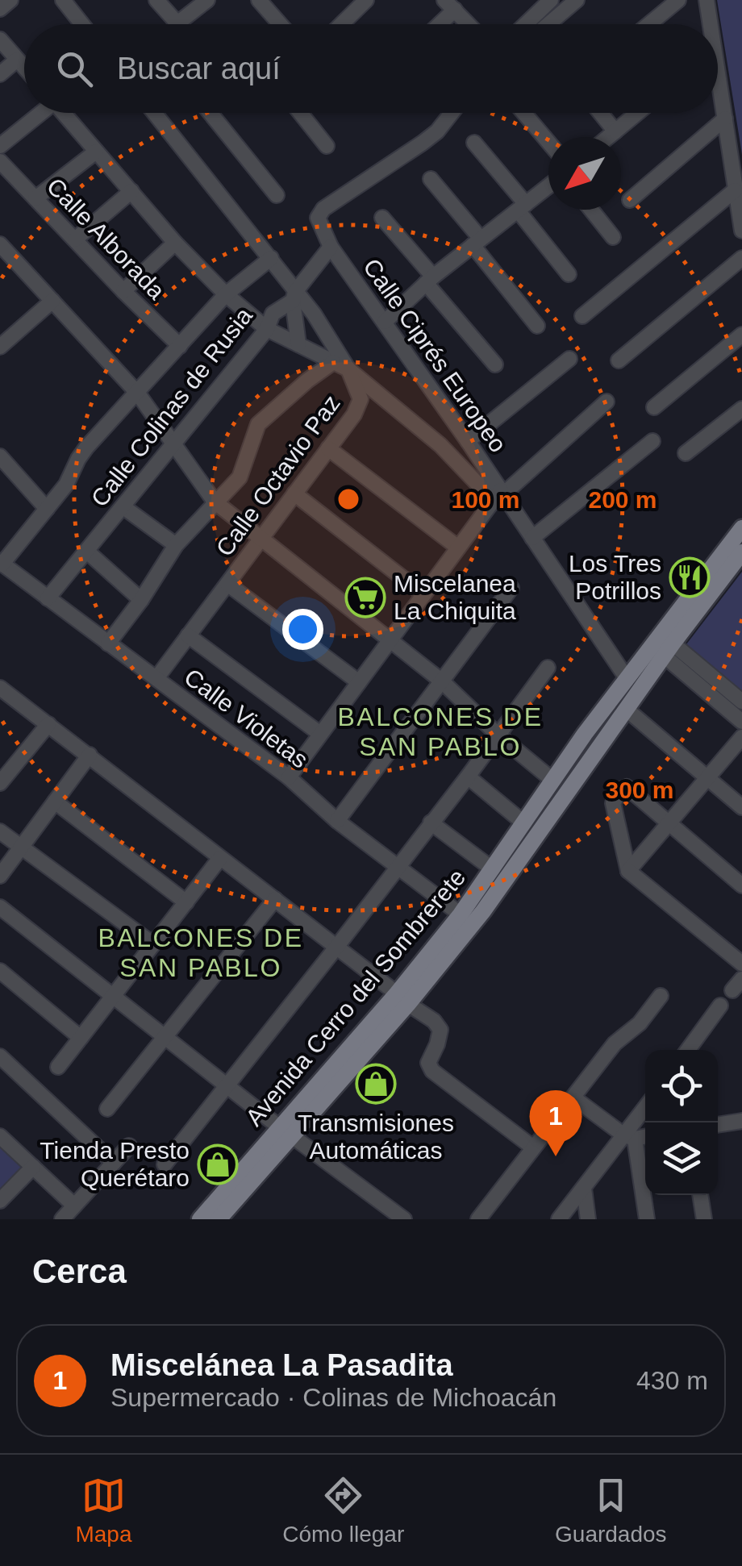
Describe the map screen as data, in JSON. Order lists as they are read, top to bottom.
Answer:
{
  "streets": {
    "main road": ["Avenida Cerro del Sombrerete"],
    "street": [
      "Calle Alborada",
      "Calle Ciprés Europeo",
      "Calle Colinas de Rusia",
      "Calle Octavio Paz",
      "Calle Violetas"
    ]
  },
  "crossings": [
    ["Calle Ciprés Europeo", "Calle Colinas de Rusia"],
    ["Calle Ciprés Europeo", "Avenida Cerro del Sombrerete"],
    ["Calle Colinas de Rusia", "Calle Octavio Paz"],
    ["Calle Colinas de Rusia", "Calle Violetas"],
    ["Calle Octavio Paz", "Calle Violetas"],
    ["Calle Violetas", "Avenida Cerro del Sombrerete"]
  ],
  "districts": ["BALCONES DE SAN PABLO", "BALCONES DE SAN PABLO"],
  "places": {
    "restaurant": ["Los Tres Potrillos"],
    "supermarket": ["Miscelanea La Chiquita"],
    "shop": ["Transmisiones Automáticas", "Tienda Presto Querétaro"]
  },
  "north": "bottom left",
  "page": {
    "search": "Buscar aquí",
    "pins": "1",
    "heading": "Cerca",
    "list": [
      {
        "mark": "1",
        "name": "Miscelánea La Pasadita",
        "note": "Supermercado · Colinas de Michoacán",
        "value": "430 m"
      }
    ],
    "nav": ["Mapa", "Cómo llegar", "Guardados"]
  },
  "rings": ["100 m", "200 m", "300 m"]
}
